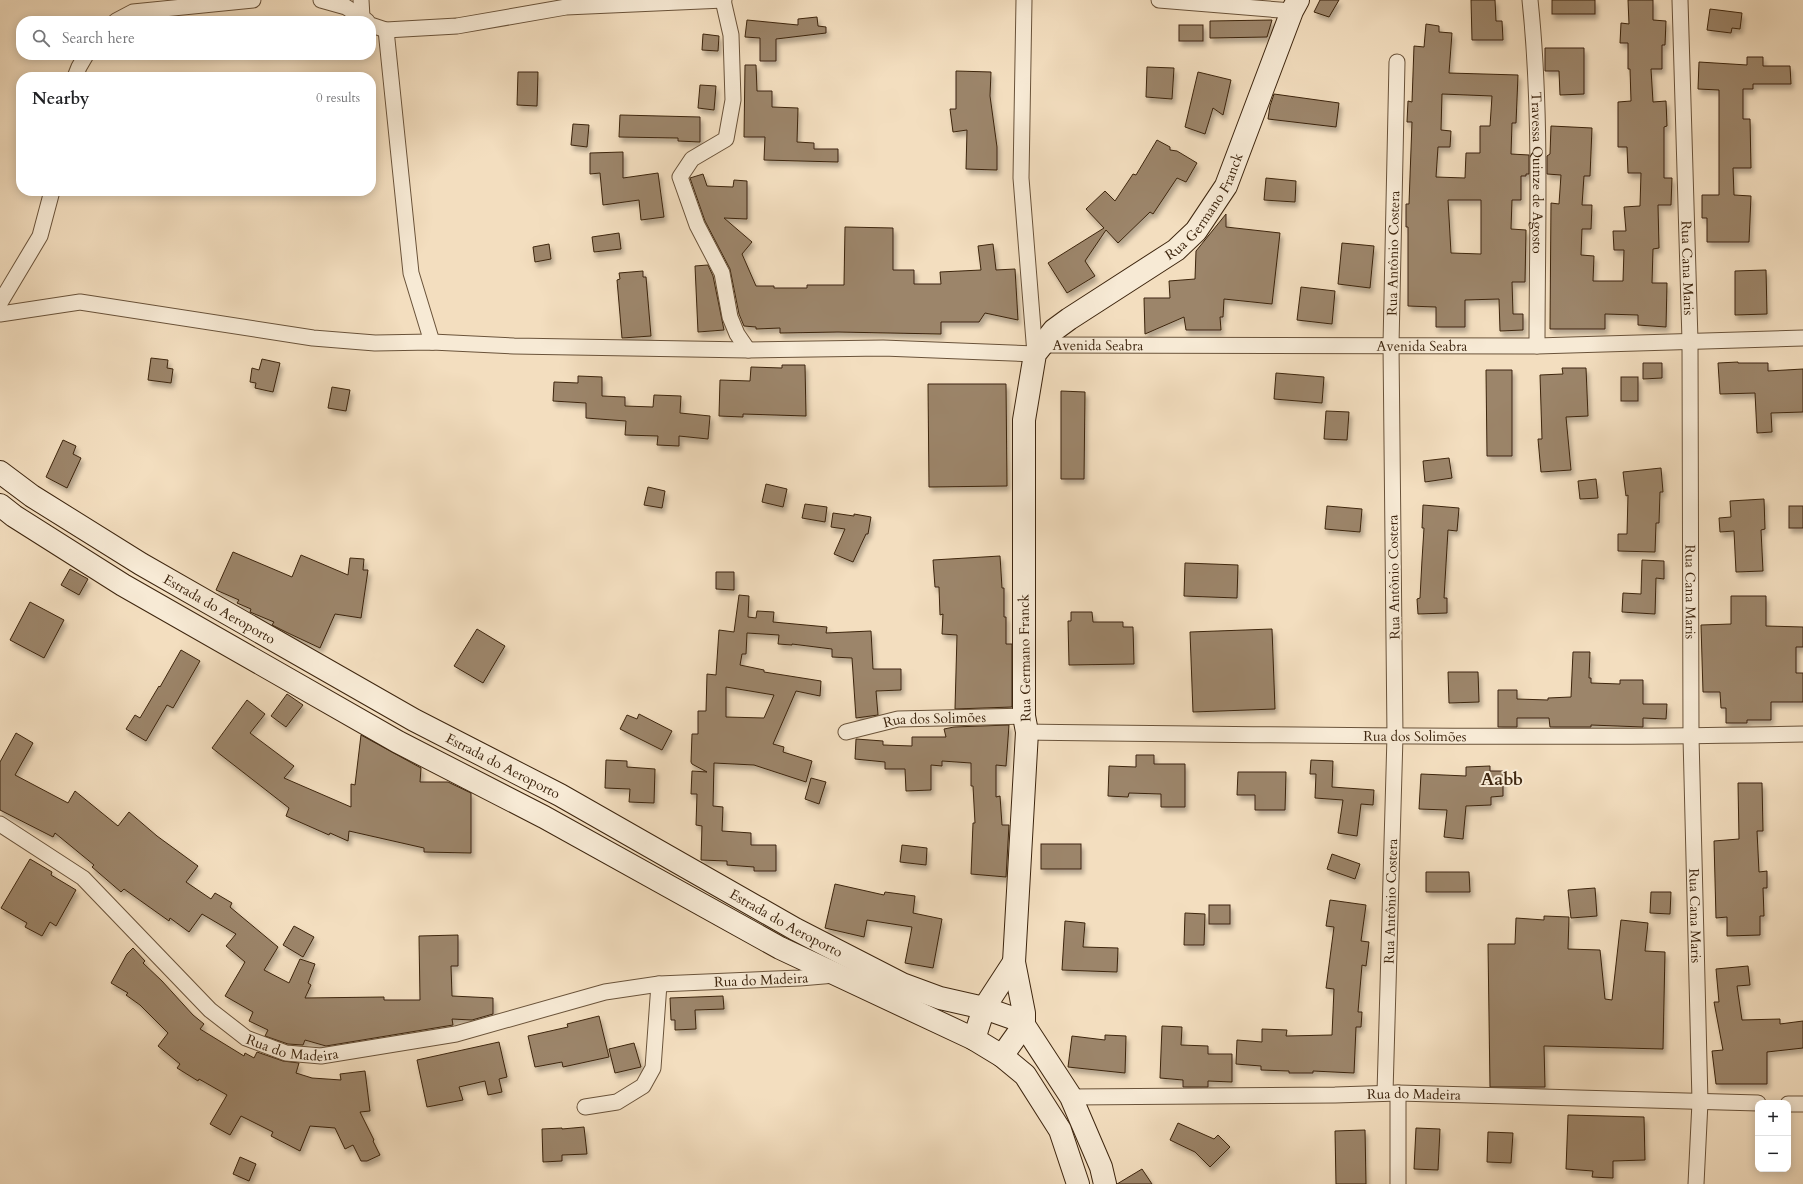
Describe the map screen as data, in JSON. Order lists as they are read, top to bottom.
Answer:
{
  "streets": {
    "main road": ["Rua Germano Franck", "Estrada do Aeroporto"],
    "street": [
      "Travessa Quinze de Agosto",
      "Rua Antônio Costera",
      "Rua Cana Maris",
      "Avenida Seabra",
      "Rua dos Solimões",
      "Rua do Madeira"
    ]
  },
  "crossings": [
    ["Travessa Quinze de Agosto", "Avenida Seabra"],
    ["Rua Germano Franck", "Avenida Seabra"],
    ["Rua Germano Franck", "Estrada do Aeroporto"],
    ["Rua Germano Franck", "Rua dos Solimões"],
    ["Rua Germano Franck", "Rua do Madeira"],
    ["Rua Antônio Costera", "Avenida Seabra"],
    ["Rua Antônio Costera", "Rua dos Solimões"],
    ["Rua Antônio Costera", "Rua do Madeira"],
    ["Rua Cana Maris", "Avenida Seabra"],
    ["Rua Cana Maris", "Rua dos Solimões"],
    ["Rua Cana Maris", "Rua do Madeira"],
    ["Estrada do Aeroporto", "Rua do Madeira"]
  ],
  "districts": ["Aabb"],
  "page": {
    "search": "Search here",
    "heading": ["Nearby", "0 results"],
    "map_buttons": ["+", "−"]
  }
}
